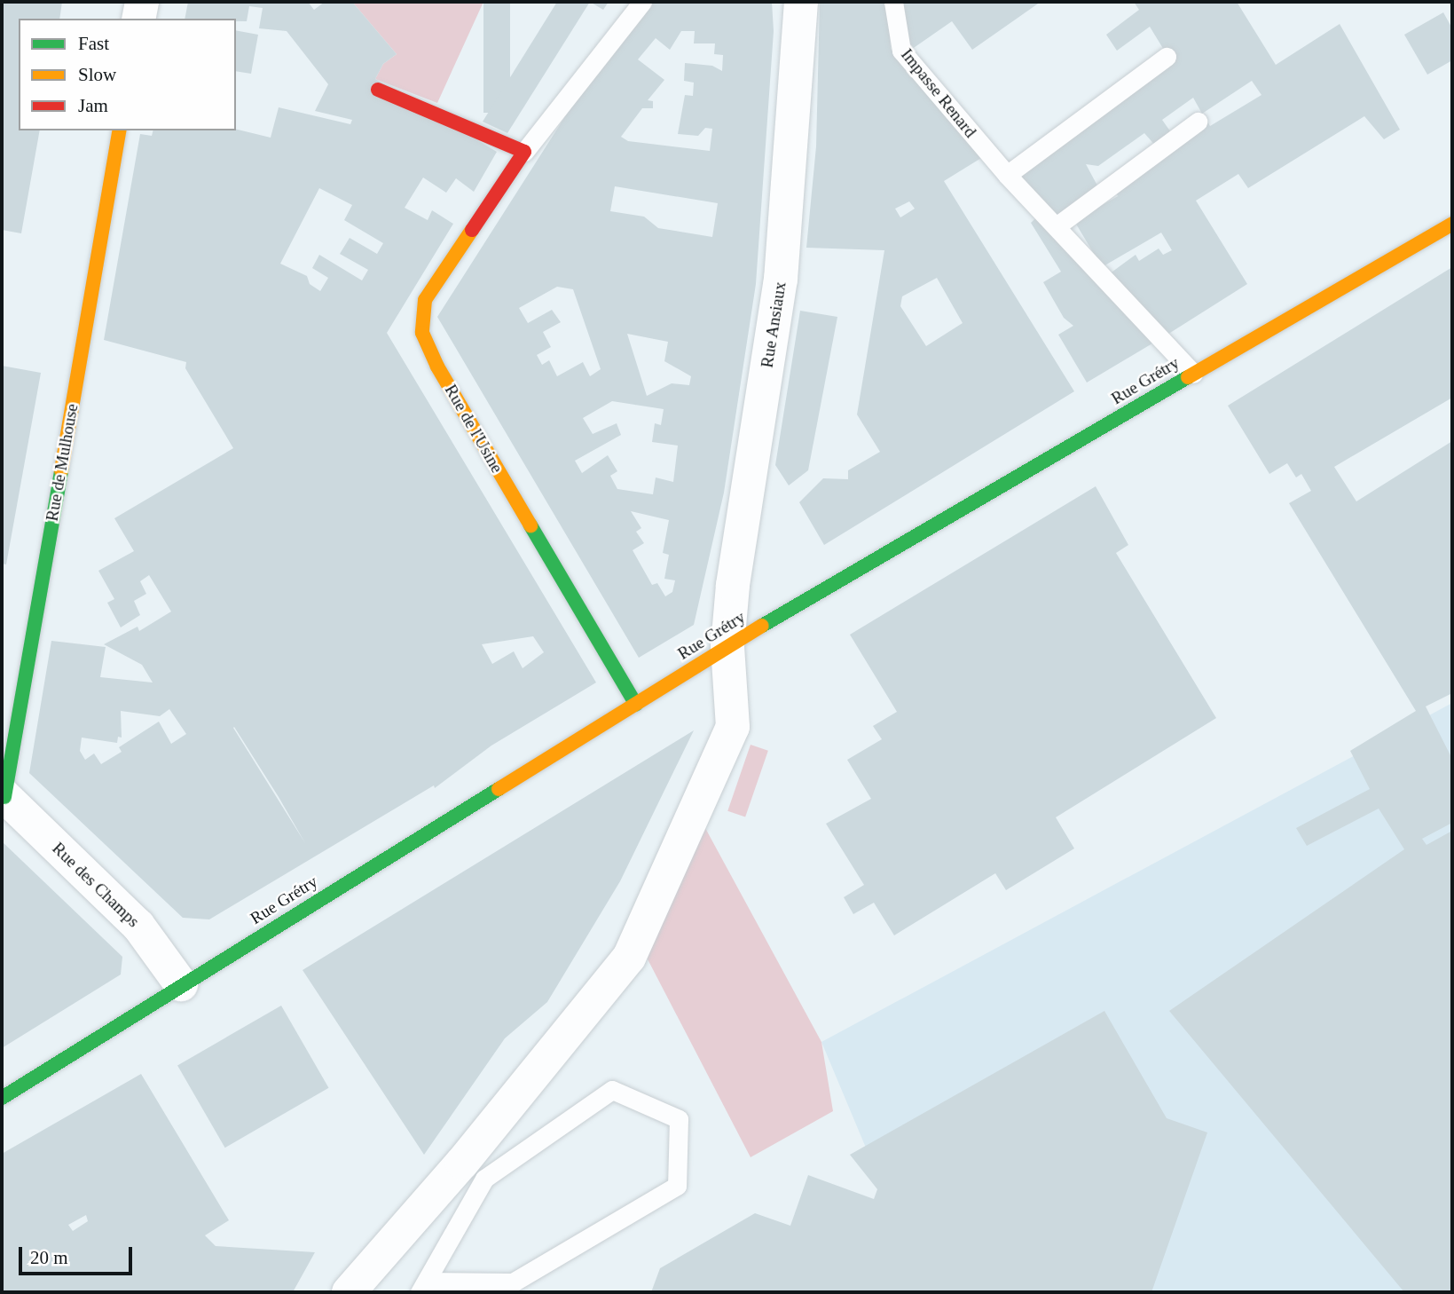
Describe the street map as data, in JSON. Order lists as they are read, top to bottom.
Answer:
{
  "streets": {
    "street": [
      "Rue Ansiaux",
      "Rue Grétry",
      "Rue de l'Usine",
      "Rue de Mulhouse",
      "Rue des Champs"
    ],
    "lane": ["Impasse Renard"]
  },
  "crossings": [
    ["Impasse Renard", "Rue Grétry"],
    ["Rue Ansiaux", "Rue Grétry"],
    ["Rue Grétry", "Rue de l'Usine"],
    ["Rue Grétry", "Rue des Champs"],
    ["Rue de Mulhouse", "Rue des Champs"]
  ],
  "legend": ["Fast", "Slow", "Jam"],
  "scale_bar": "20 m"
}
